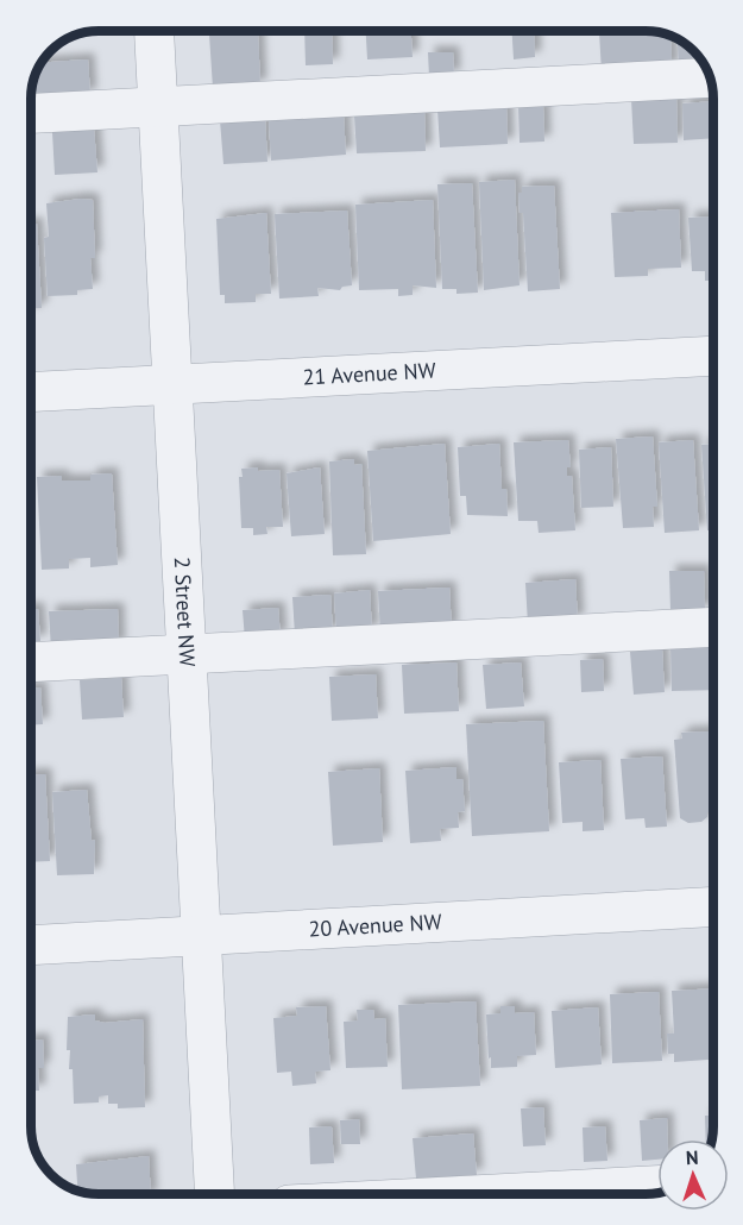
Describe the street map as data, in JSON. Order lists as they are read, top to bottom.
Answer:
{
  "streets": {
    "street": ["21 Avenue NW", "2 Street NW", "20 Avenue NW"]
  },
  "crossings": [
    ["21 Avenue NW", "2 Street NW"],
    ["2 Street NW", "20 Avenue NW"]
  ],
  "north": "top"
}
